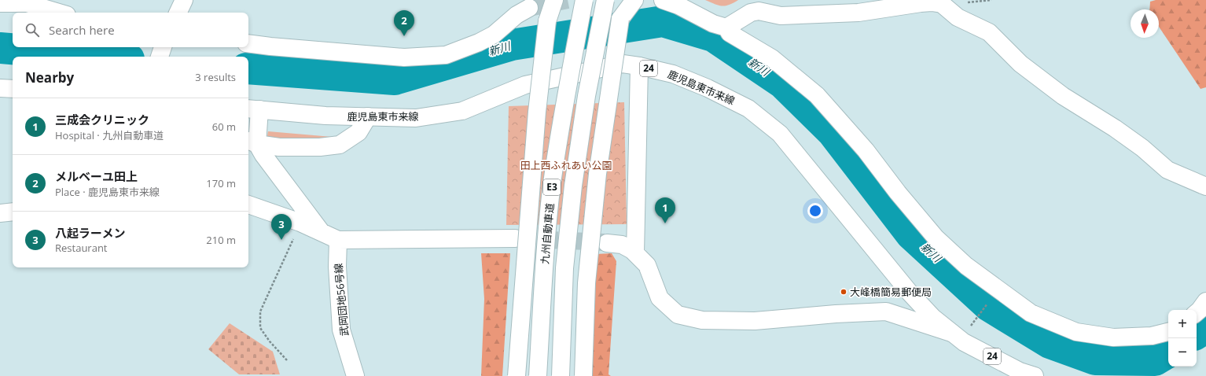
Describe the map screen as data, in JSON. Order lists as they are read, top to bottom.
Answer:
{
  "streets": {
    "main road": [
      "24",
      "鹿児島東市来線",
      "E3",
      "九州自動車道",
      "武岡団地56号線"
    ]
  },
  "water": ["新川"],
  "parks": ["田上西ふれあい公園"],
  "places": ["大峰橋簡易郵便局"],
  "north": "bottom",
  "page": {
    "pins": ["2", "1", "3"],
    "search": "Search here",
    "heading": ["Nearby", "3 results"],
    "list": [
      {
        "mark": "1",
        "name": "三成会クリニック",
        "note": "Hospital · 九州自動車道",
        "value": "60 m"
      },
      {
        "mark": "2",
        "name": "メルベーユ田上",
        "note": "Place · 鹿児島東市来線",
        "value": "170 m"
      },
      {
        "mark": "3",
        "name": "八起ラーメン",
        "note": "Restaurant",
        "value": "210 m"
      }
    ],
    "map_buttons": ["+", "−"]
  }
}
